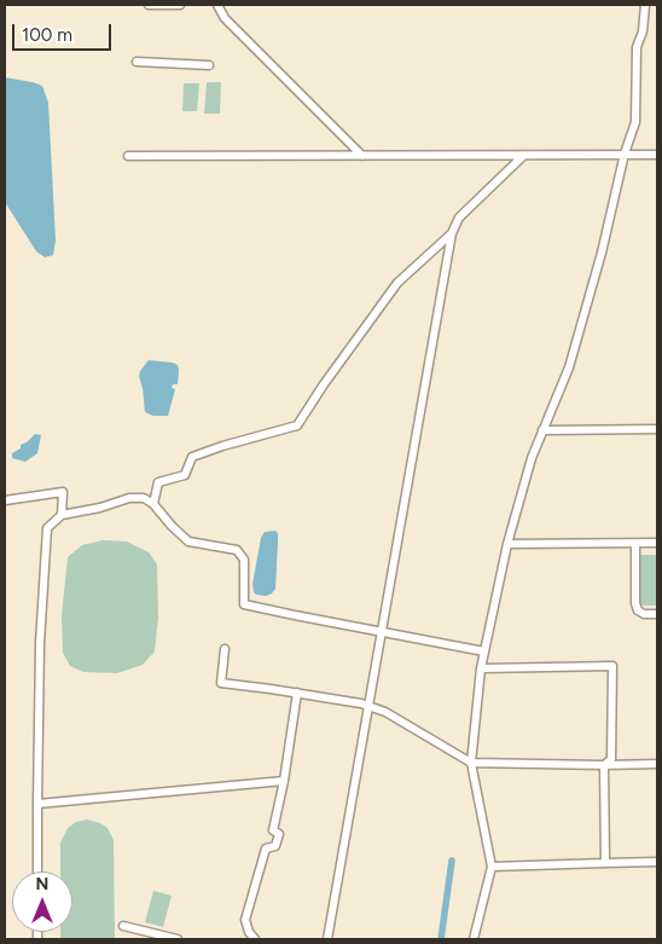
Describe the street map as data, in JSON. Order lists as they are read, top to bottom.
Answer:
{
  "scale_bar": "100 m",
  "north": "top"
}
